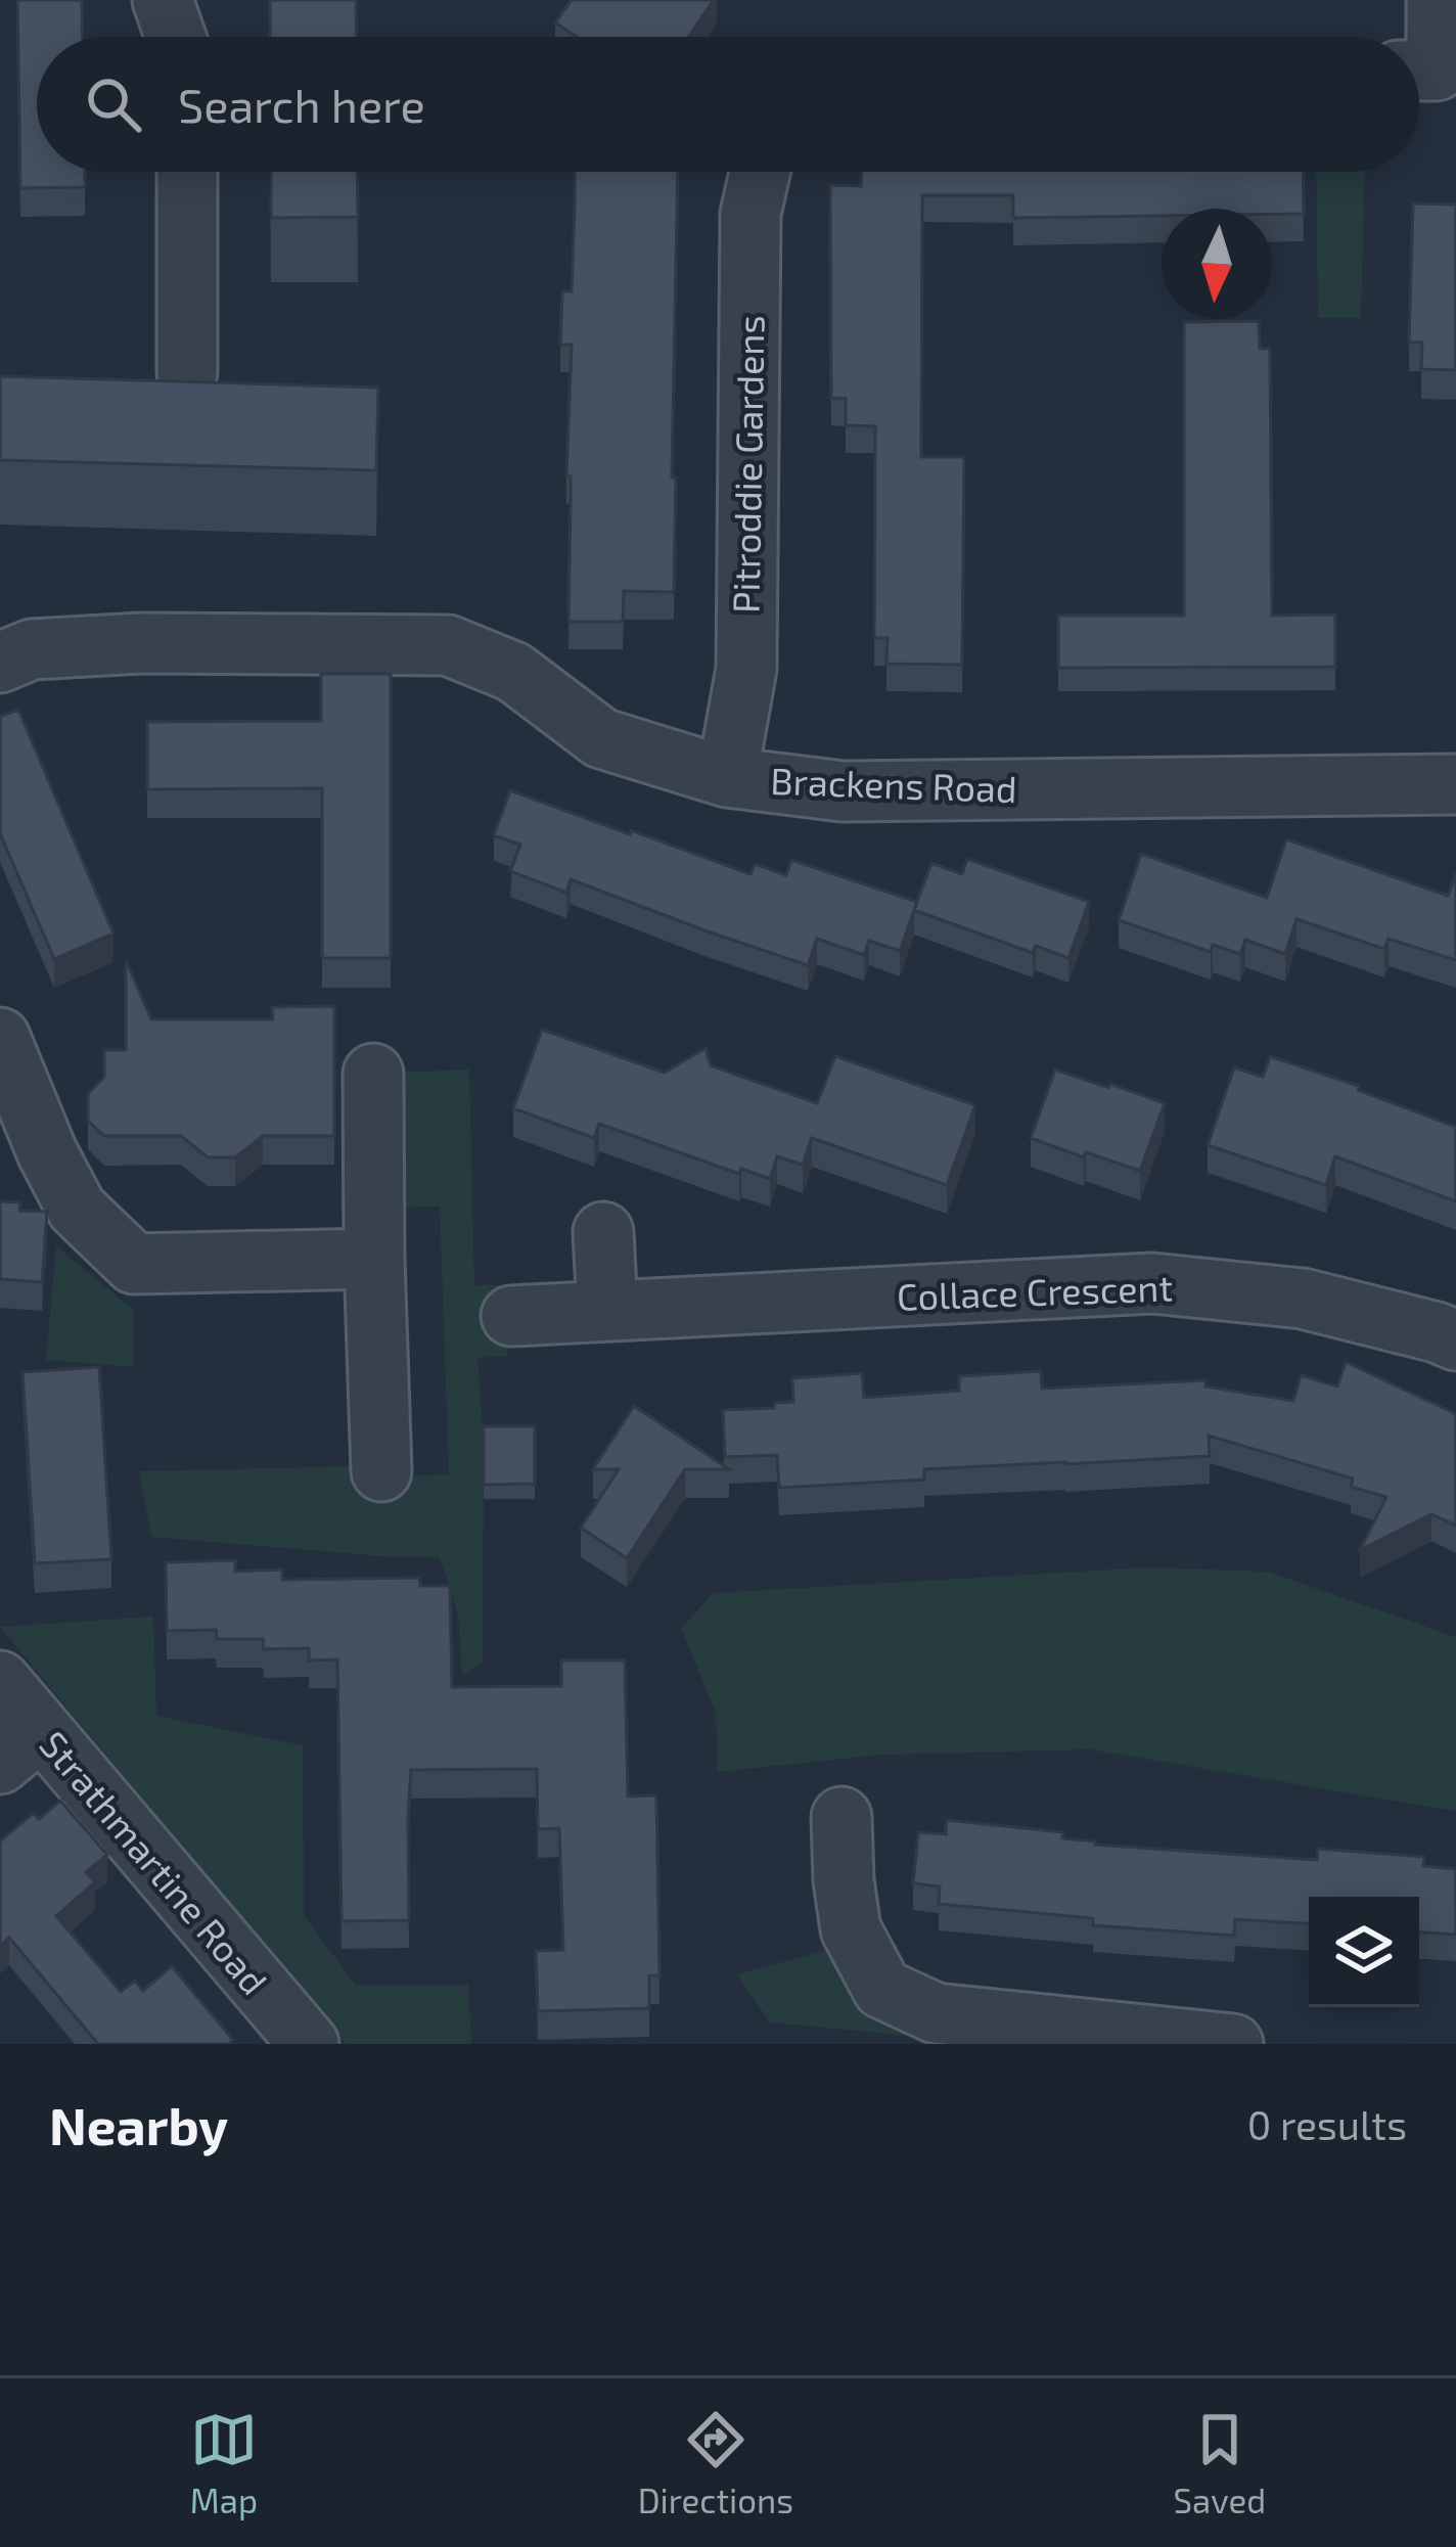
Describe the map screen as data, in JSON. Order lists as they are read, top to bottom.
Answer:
{
  "streets": {
    "street": [
      "Pitroddie Gardens",
      "Brackens Road",
      "Collace Crescent",
      "Strathmartine Road"
    ]
  },
  "crossings": [
    ["Pitroddie Gardens", "Brackens Road"]
  ],
  "north": "bottom",
  "page": {
    "search": "Search here",
    "heading": ["Nearby", "0 results"],
    "nav": ["Map", "Directions", "Saved"]
  }
}
